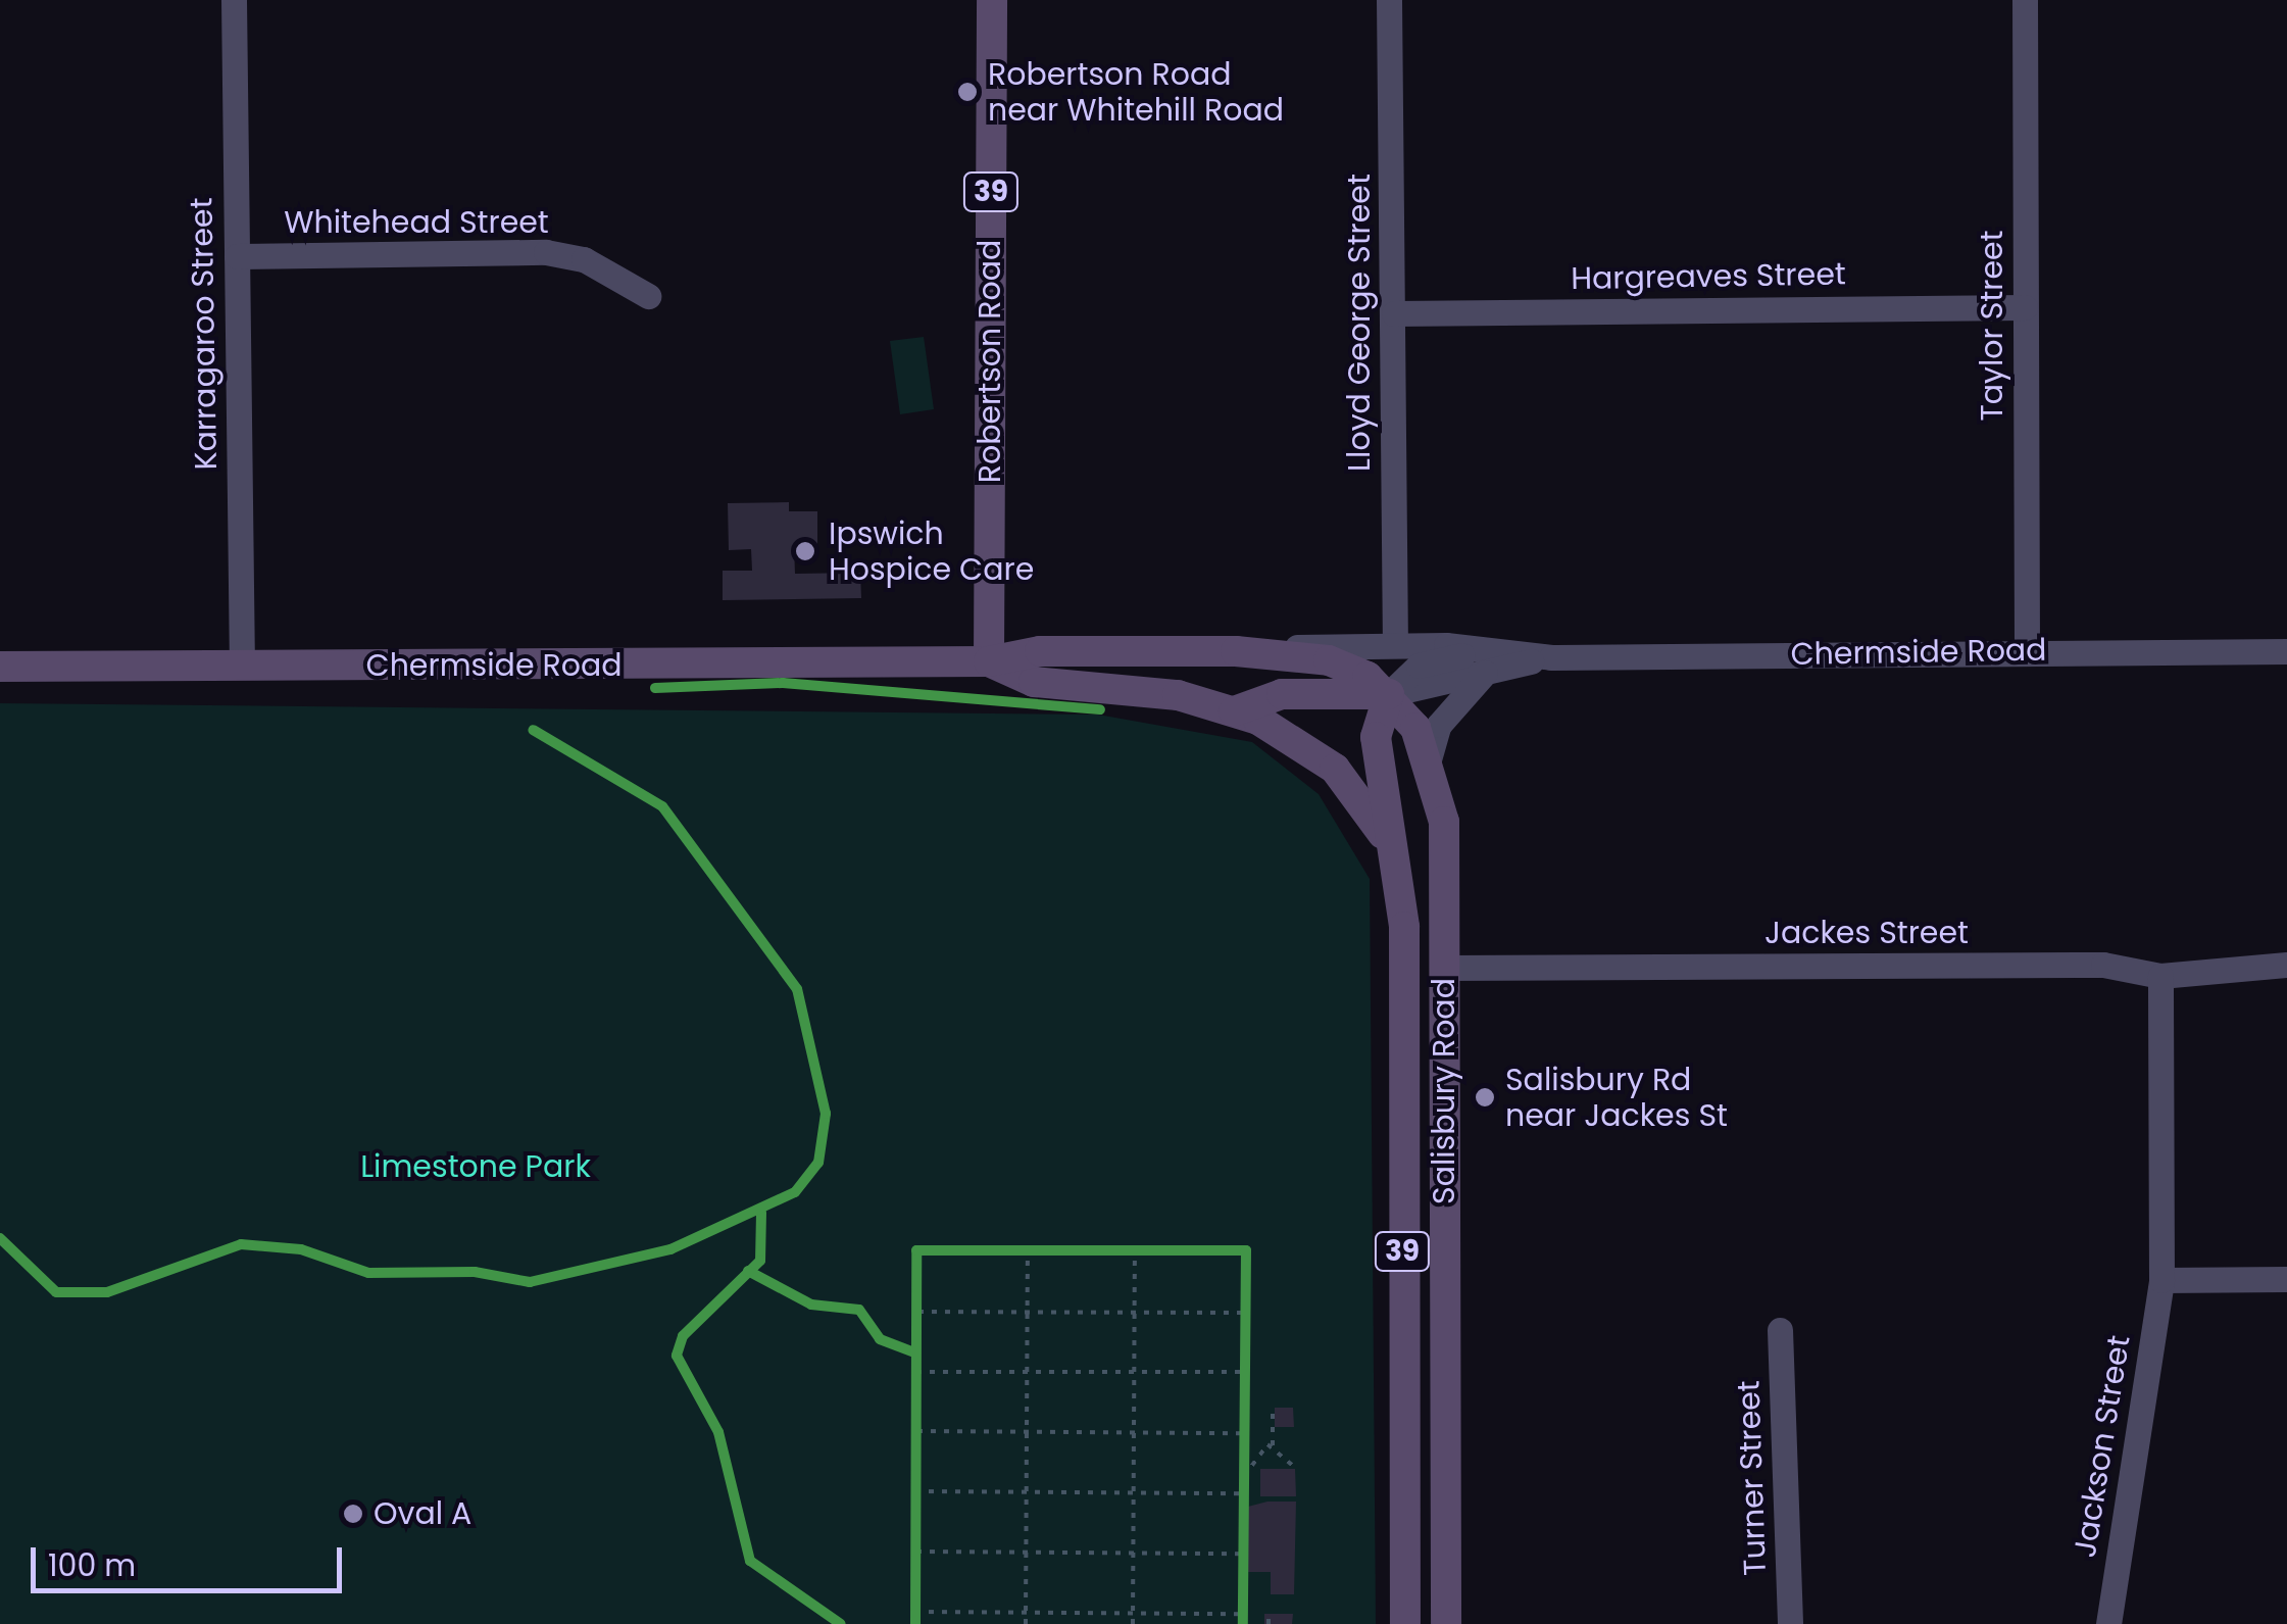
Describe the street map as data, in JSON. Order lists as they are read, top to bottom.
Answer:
{
  "streets": {
    "main road": [
      "39",
      "Robertson Road",
      "Chermside Road",
      "Salisbury Road"
    ],
    "street": [
      "Whitehead Street",
      "Hargreaves Street",
      "Lloyd George Street",
      "Taylor Street",
      "Karragaroo Street",
      "Jackes Street",
      "Jackson Street",
      "Turner Street"
    ]
  },
  "crossings": [
    ["Whitehead Street", "Karragaroo Street"],
    ["Hargreaves Street", "Lloyd George Street"],
    ["Hargreaves Street", "Taylor Street"],
    ["Lloyd George Street", "Chermside Road"],
    ["Taylor Street", "Chermside Road"],
    ["Karragaroo Street", "Chermside Road"],
    ["Robertson Road", "Chermside Road"],
    ["Chermside Road", "Salisbury Road"],
    ["Jackes Street", "Salisbury Road"],
    ["Jackes Street", "Jackson Street"]
  ],
  "parks": ["Limestone Park"],
  "places": [
    "Robertson Road near Whitehill Road",
    "Ipswich Hospice Care",
    "Salisbury Rd near Jackes St",
    "Oval A"
  ],
  "scale_bar": "100 m"
}
